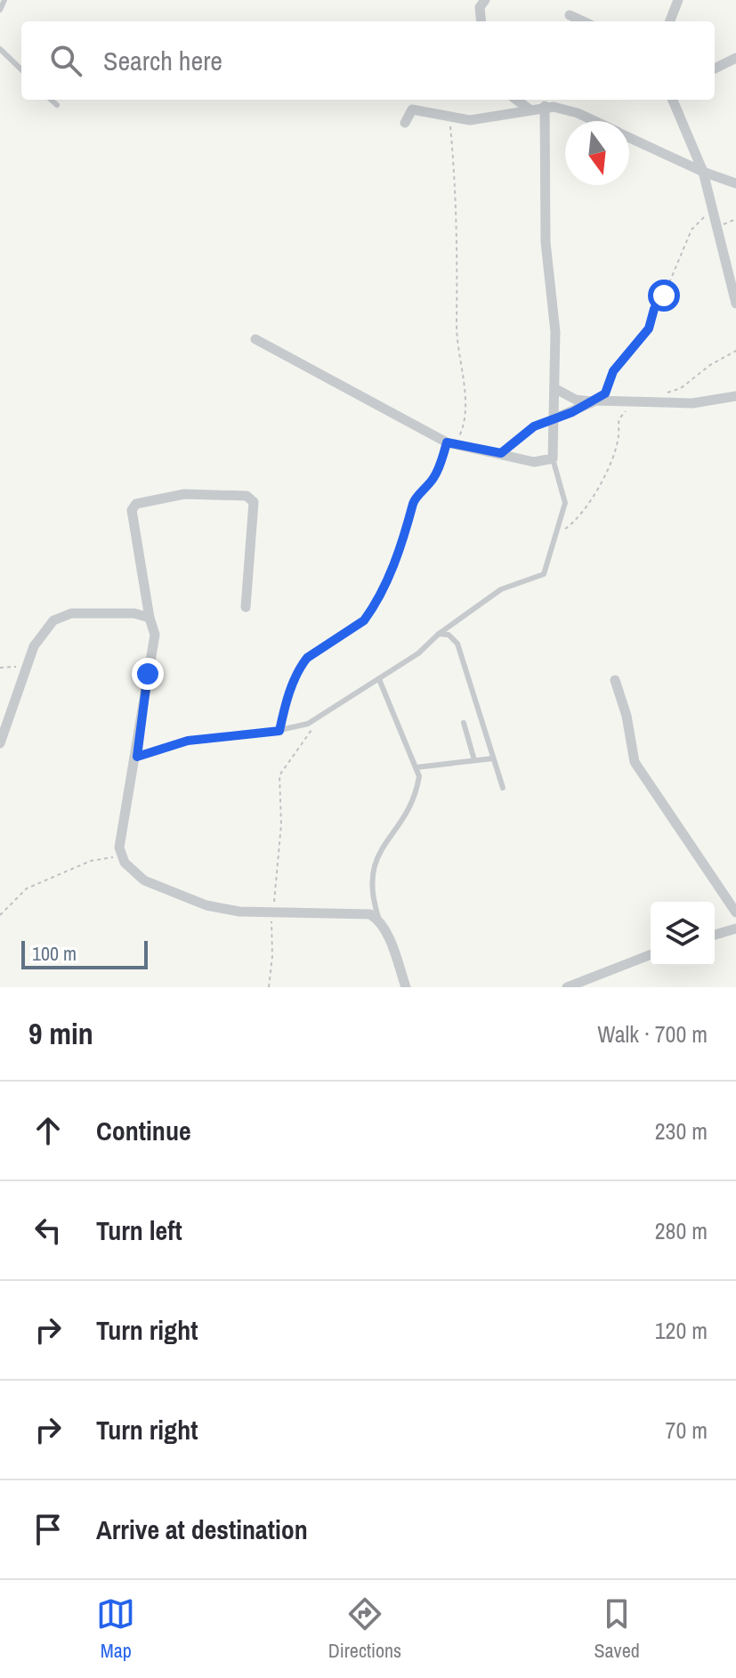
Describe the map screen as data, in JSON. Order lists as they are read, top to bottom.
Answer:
{
  "scale_bar": "100 m",
  "north": "bottom",
  "page": {
    "search": "Search here",
    "scale": "100 m",
    "heading": ["9 min", "Walk · 700 m"],
    "list": [
      ["Continue", "230 m"],
      ["Turn left", "280 m"],
      ["Turn right", "120 m"],
      ["Turn right", "70 m"],
      "Arrive at destination"
    ],
    "nav": ["Map", "Directions", "Saved"]
  }
}
